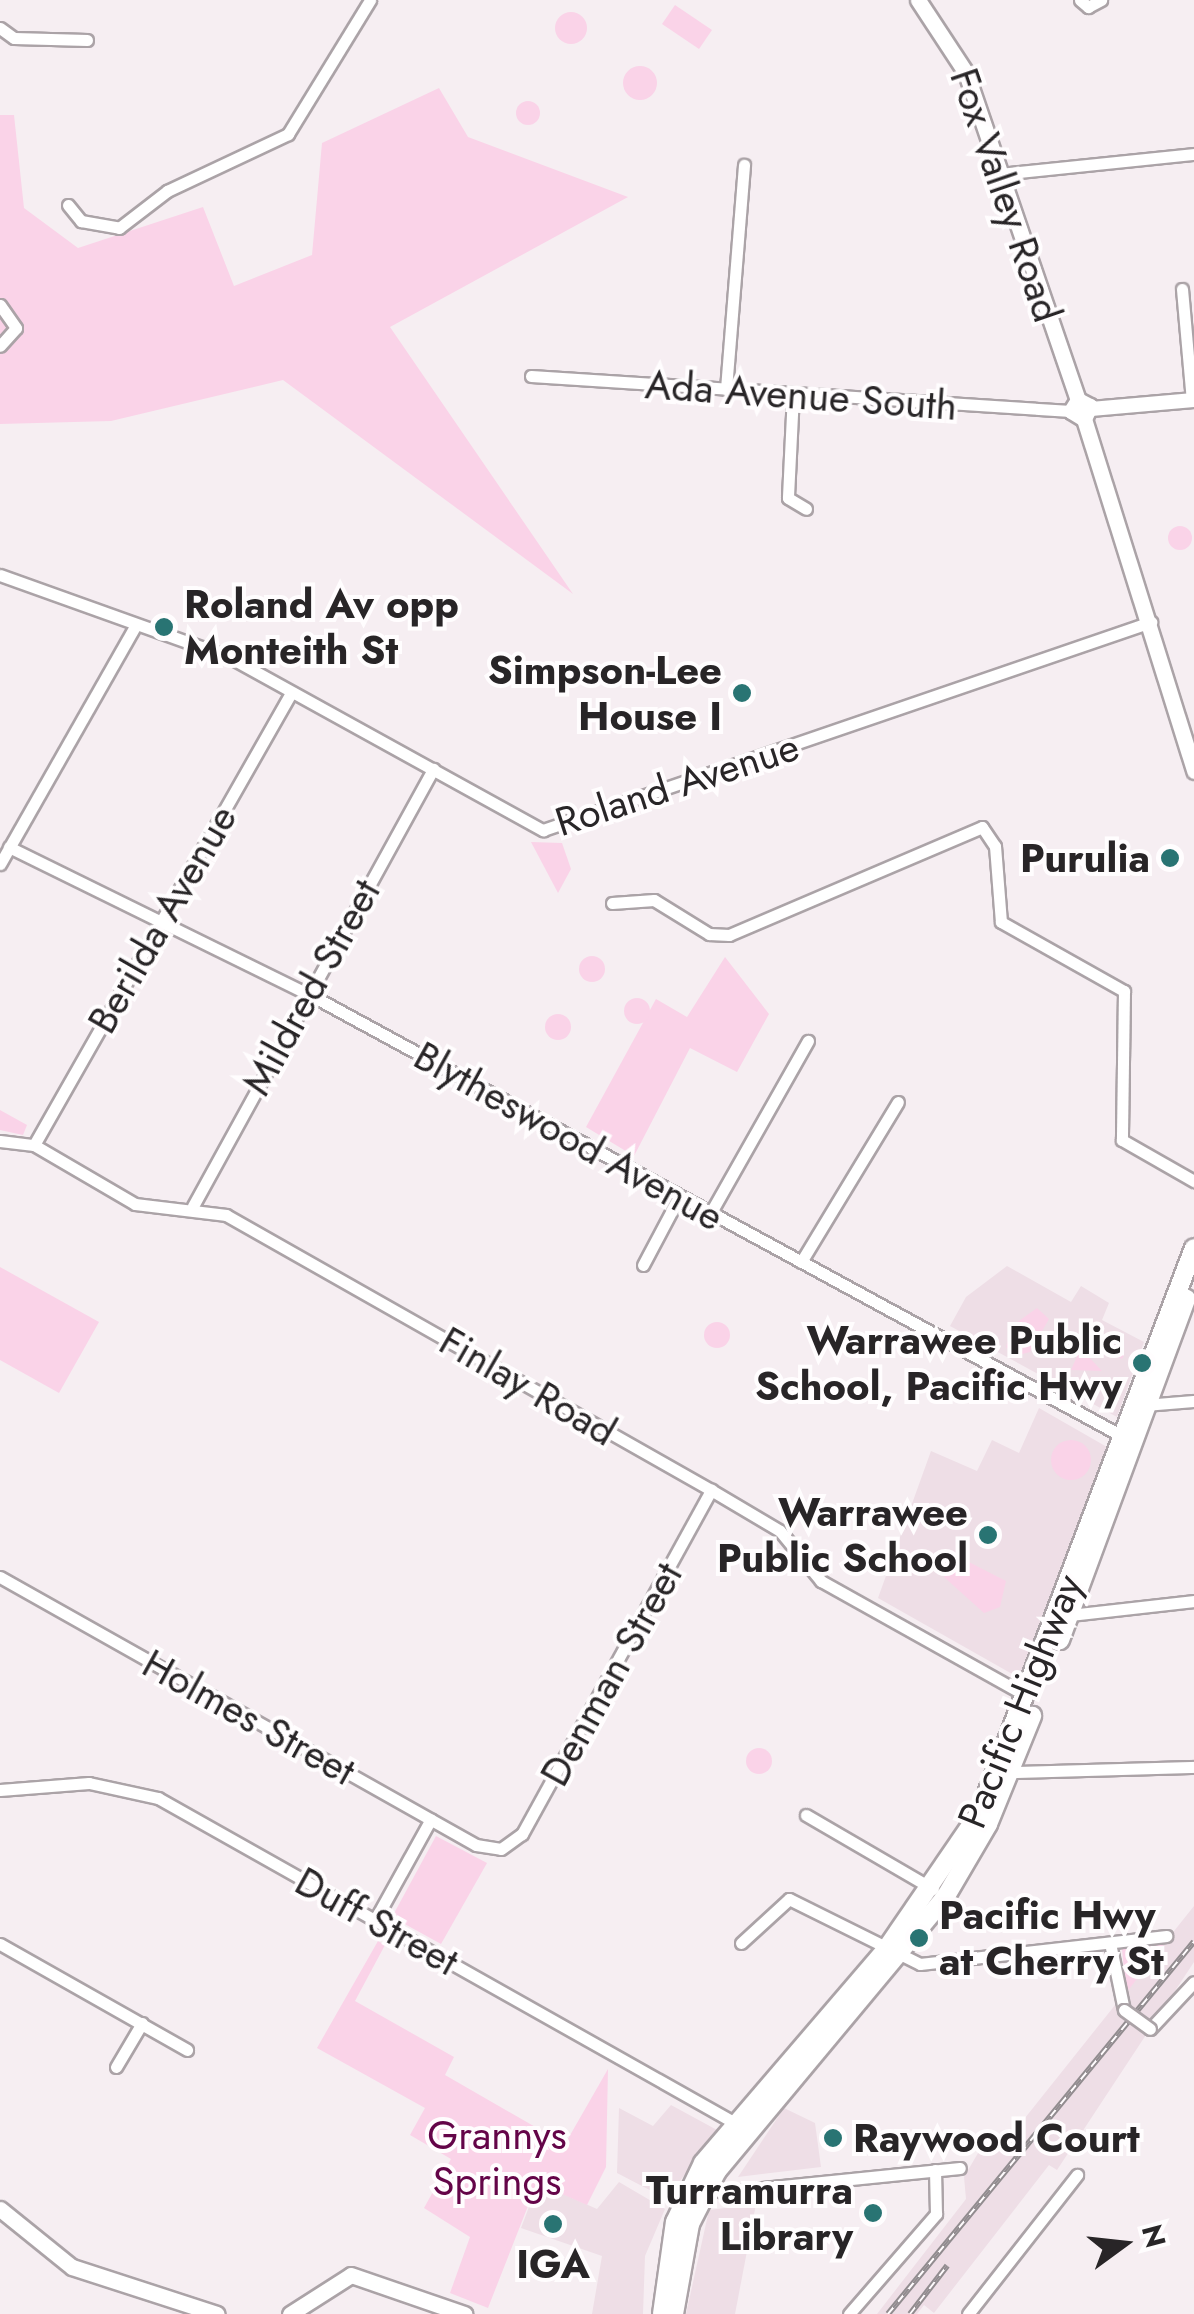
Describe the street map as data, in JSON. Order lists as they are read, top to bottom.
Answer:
{
  "streets": {
    "highway": ["Pacific Highway"],
    "main road": ["Fox Valley Road"],
    "street": [
      "Ada Avenue South",
      "Roland Avenue",
      "Berilda Avenue",
      "Mildred Street",
      "Blytheswood Avenue",
      "Finlay Road",
      "Denman Street",
      "Holmes Street",
      "Duff Street"
    ]
  },
  "crossings": [
    ["Fox Valley Road", "Ada Avenue South"],
    ["Fox Valley Road", "Roland Avenue"],
    ["Roland Avenue", "Berilda Avenue"],
    ["Roland Avenue", "Mildred Street"],
    ["Berilda Avenue", "Blytheswood Avenue"],
    ["Berilda Avenue", "Finlay Road"],
    ["Mildred Street", "Blytheswood Avenue"],
    ["Mildred Street", "Finlay Road"],
    ["Blytheswood Avenue", "Pacific Highway"],
    ["Finlay Road", "Denman Street"],
    ["Finlay Road", "Pacific Highway"],
    ["Denman Street", "Holmes Street"],
    ["Pacific Highway", "Duff Street"]
  ],
  "parks": ["Grannys Springs"],
  "places": [
    "Roland Av opp Monteith St",
    "Simpson-Lee House I",
    "Purulia",
    "Warrawee Public School, Pacific Hwy",
    "Warrawee Public School",
    "Pacific Hwy at Cherry St",
    "Raywood Court",
    "Turramurra Library",
    "IGA"
  ],
  "north": "right"
}
